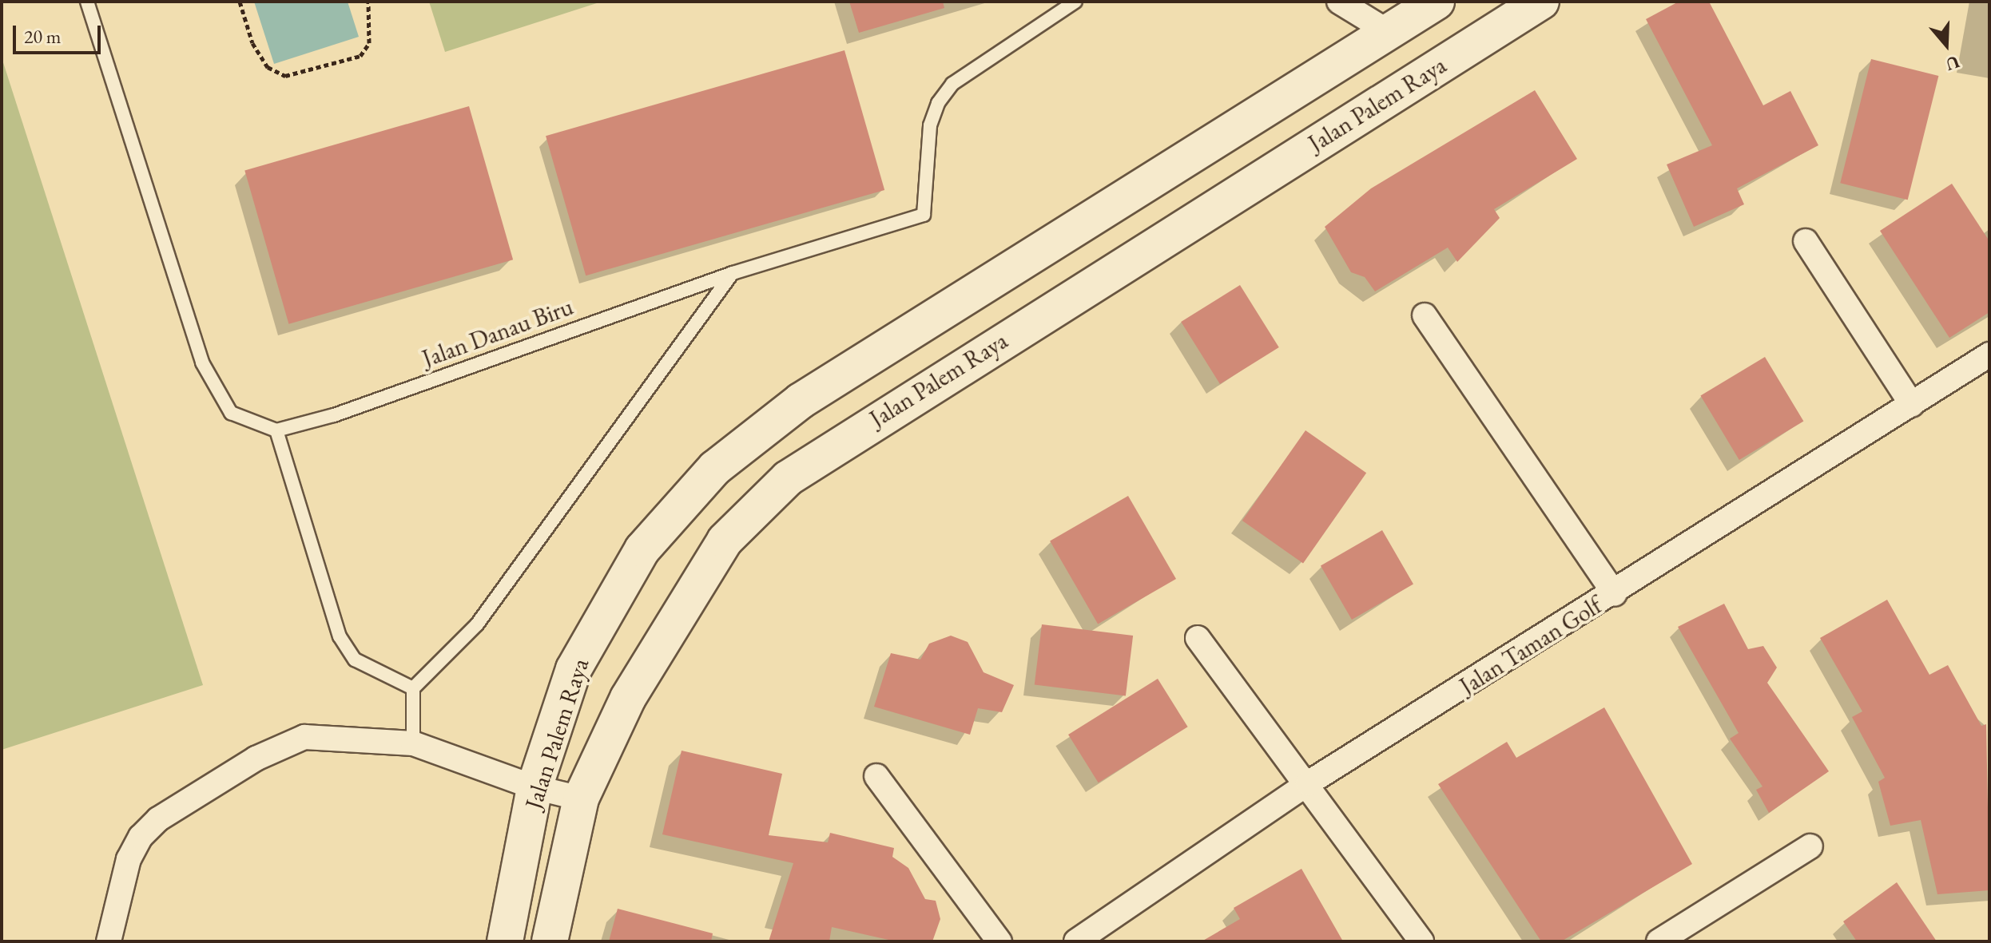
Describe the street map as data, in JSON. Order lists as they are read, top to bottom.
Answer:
{
  "streets": {
    "street": ["Jalan Palem Raya", "Jalan Taman Golf"],
    "lane": ["Jalan Danau Biru"]
  },
  "scale_bar": "20 m",
  "north": "bottom"
}
